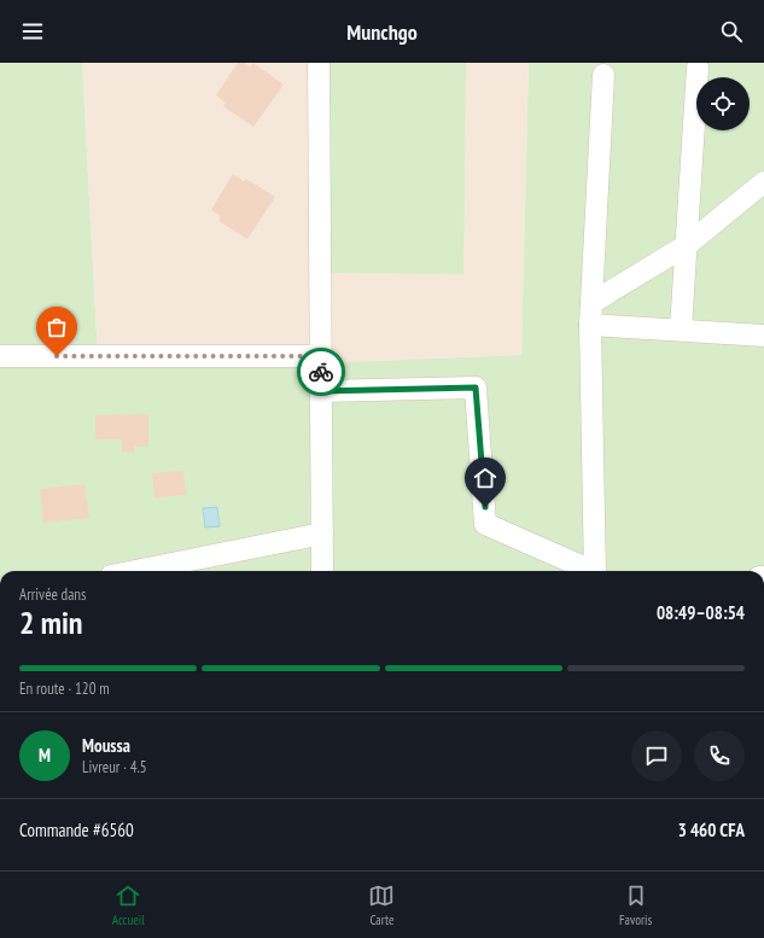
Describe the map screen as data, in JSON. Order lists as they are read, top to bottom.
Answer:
{
  "page": {
    "header": "Munchgo",
    "heading": ["2 min", "Arrivée dans", "08:49–08:54"],
    "panel": [
      "Moussa",
      "Livreur · 4.5",
      "Commande #6560",
      "3 460 CFA"
    ],
    "bar": "En route · 120 m",
    "round": "M",
    "tabs": ["Accueil", "Carte", "Favoris"]
  }
}
